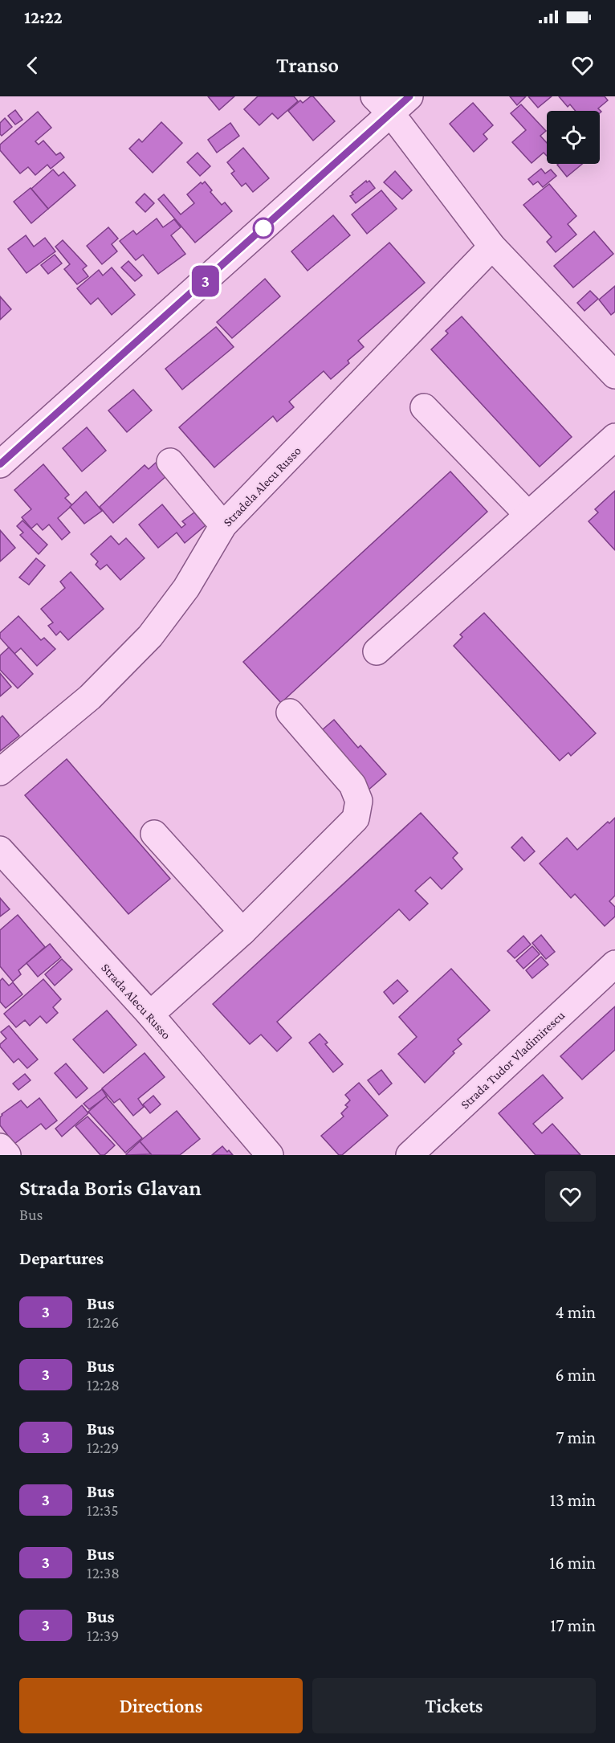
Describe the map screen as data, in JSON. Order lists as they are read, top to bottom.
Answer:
{
  "streets": {
    "street": ["Stradela Alecu Russo", "Strada Alecu Russo", "Strada Tudor Vladimirescu"]
  },
  "lines": ["bus line 3"],
  "page": {
    "status": "12:22",
    "header": "Transo",
    "on_map": "3",
    "heading": [
      ["Strada Boris Glavan", "Bus"],
      "Departures"
    ],
    "list": [
      {
        "mark": "3",
        "name": "Bus",
        "note": "12:26",
        "value": "4 min"
      },
      {
        "mark": "3",
        "name": "Bus",
        "note": "12:28",
        "value": "6 min"
      },
      {
        "mark": "3",
        "name": "Bus",
        "note": "12:29",
        "value": "7 min"
      },
      {
        "mark": "3",
        "name": "Bus",
        "note": "12:35",
        "value": "13 min"
      },
      {
        "mark": "3",
        "name": "Bus",
        "note": "12:38",
        "value": "16 min"
      },
      {
        "mark": "3",
        "name": "Bus",
        "note": "12:39",
        "value": "17 min"
      }
    ],
    "buttons": ["Directions", "Tickets"]
  }
}
